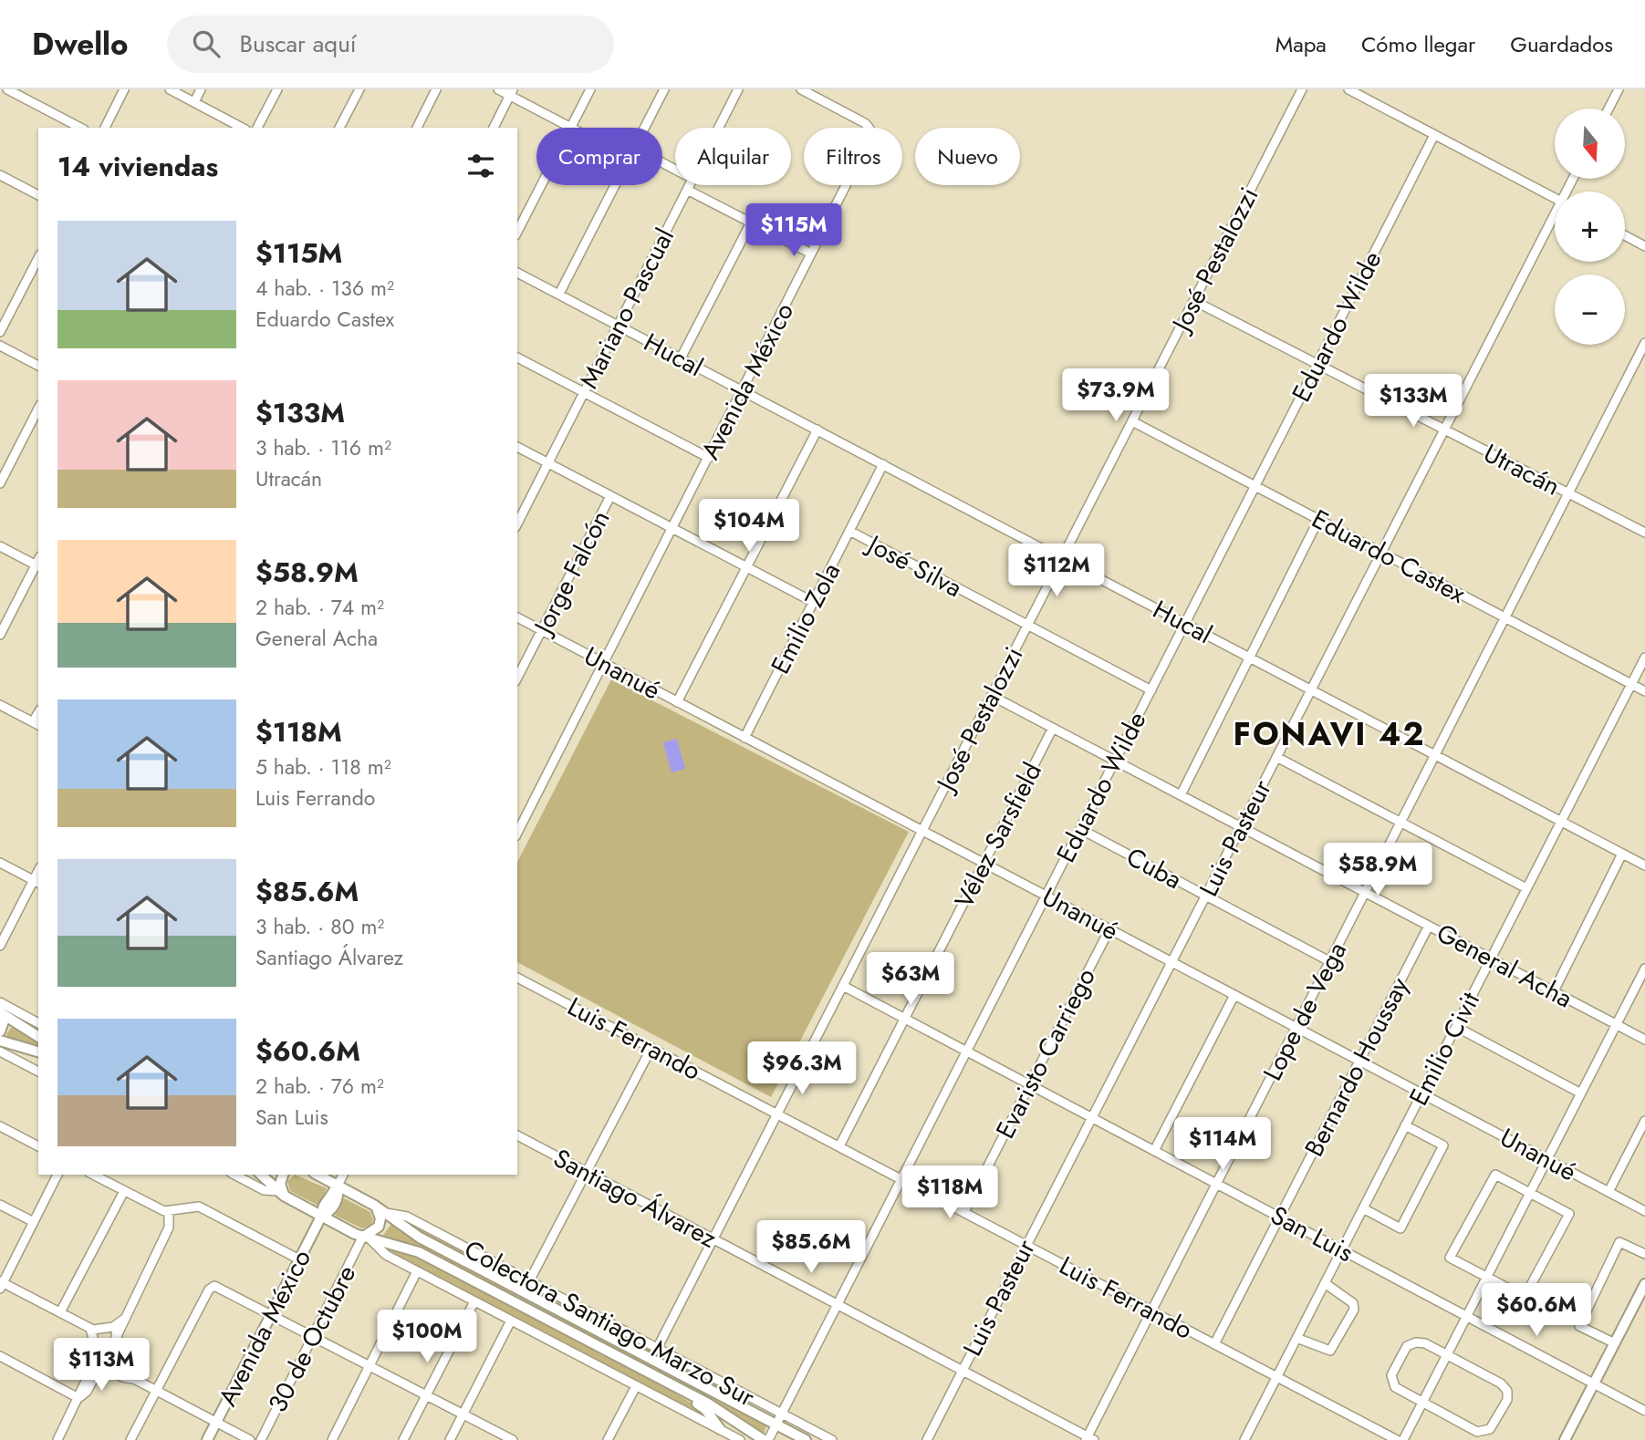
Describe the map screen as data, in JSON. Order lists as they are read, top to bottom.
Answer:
{
  "streets": {
    "main road": ["Avenida México"],
    "street": [
      "José Pestalozzi",
      "Mariano Pascual",
      "Eduardo Wilde",
      "Hucal",
      "Utracán",
      "Eduardo Castex",
      "José Silva",
      "Jorge Falcón",
      "Emilio Zola",
      "Unanué",
      "Vélez Sarsfield",
      "Luis Pasteur",
      "Cuba",
      "General Acha",
      "Lope de Vega",
      "Luis Ferrando",
      "Emilio Civit",
      "Evaristo Carriego",
      "Bernardo Houssay",
      "Santiago Álvarez",
      "San Luis",
      "Colectora Santiago Marzo Sur",
      "30 de Octubre"
    ]
  },
  "crossings": [
    ["José Pestalozzi", "Hucal"],
    ["José Pestalozzi", "Utracán"],
    ["José Pestalozzi", "Eduardo Castex"],
    ["José Pestalozzi", "José Silva"],
    ["José Pestalozzi", "Unanué"],
    ["José Pestalozzi", "General Acha"],
    ["José Pestalozzi", "Luis Ferrando"],
    ["José Pestalozzi", "Santiago Álvarez"],
    ["José Pestalozzi", "San Luis"],
    ["José Pestalozzi", "Colectora Santiago Marzo Sur"],
    ["Mariano Pascual", "Hucal"],
    ["Eduardo Wilde", "Hucal"],
    ["Eduardo Wilde", "Utracán"],
    ["Eduardo Wilde", "Eduardo Castex"],
    ["Eduardo Wilde", "José Silva"],
    ["Eduardo Wilde", "Unanué"],
    ["Eduardo Wilde", "Cuba"],
    ["Eduardo Wilde", "General Acha"],
    ["Eduardo Wilde", "Luis Ferrando"],
    ["Eduardo Wilde", "Santiago Álvarez"],
    ["Eduardo Wilde", "San Luis"],
    ["Eduardo Wilde", "Colectora Santiago Marzo Sur"],
    ["Hucal", "Avenida México"],
    ["Hucal", "Emilio Zola"],
    ["Hucal", "Luis Pasteur"],
    ["Hucal", "Lope de Vega"],
    ["Hucal", "Emilio Civit"],
    ["Avenida México", "Unanué"],
    ["Utracán", "Luis Pasteur"],
    ["Utracán", "Lope de Vega"],
    ["Eduardo Castex", "Luis Pasteur"],
    ["Eduardo Castex", "Lope de Vega"],
    ["Eduardo Castex", "Emilio Civit"],
    ["José Silva", "Emilio Zola"],
    ["Jorge Falcón", "Unanué"],
    ["Emilio Zola", "Unanué"],
    ["Unanué", "Vélez Sarsfield"],
    ["Unanué", "Luis Pasteur"],
    ["Unanué", "Lope de Vega"],
    ["Unanué", "Emilio Civit"],
    ["Unanué", "Evaristo Carriego"],
    ["Unanué", "Bernardo Houssay"],
    ["Vélez Sarsfield", "General Acha"],
    ["Vélez Sarsfield", "Luis Ferrando"],
    ["Vélez Sarsfield", "San Luis"],
    ["Luis Pasteur", "Cuba"],
    ["Luis Pasteur", "General Acha"],
    ["Luis Pasteur", "Luis Ferrando"],
    ["Luis Pasteur", "Santiago Álvarez"],
    ["Luis Pasteur", "San Luis"],
    ["Cuba", "Lope de Vega"],
    ["General Acha", "Lope de Vega"],
    ["General Acha", "Emilio Civit"],
    ["General Acha", "Bernardo Houssay"],
    ["Lope de Vega", "Luis Ferrando"],
    ["Lope de Vega", "Santiago Álvarez"],
    ["Lope de Vega", "San Luis"],
    ["Luis Ferrando", "Emilio Civit"],
    ["Luis Ferrando", "Evaristo Carriego"],
    ["Luis Ferrando", "Bernardo Houssay"],
    ["Emilio Civit", "San Luis"],
    ["Evaristo Carriego", "San Luis"],
    ["Bernardo Houssay", "San Luis"],
    ["Colectora Santiago Marzo Sur", "30 de Octubre"]
  ],
  "districts": ["FONAVI 42"],
  "north": "bottom",
  "page": {
    "header": "Dwello",
    "search": "Buscar aquí",
    "nav": ["Mapa", "Cómo llegar", "Guardados"],
    "map_buttons": ["+", "−"],
    "chip": [
      "Comprar",
      "Alquilar",
      "Filtros",
      "Nuevo"
    ],
    "heading": "14 viviendas",
    "price": [
      "$115M",
      "$73.9M",
      "$133M",
      "$104M",
      "$112M",
      "$58.9M",
      "$63M",
      "$96.3M",
      "$114M",
      "$118M",
      "$85.6M",
      "$60.6M",
      "$100M",
      "$113M"
    ],
    "list": [
      {
        "name": "$115M",
        "note": "4 hab. · 136 m² · Eduardo Castex"
      },
      {
        "name": "$133M",
        "note": "3 hab. · 116 m² · Utracán"
      },
      {
        "name": "$58.9M",
        "note": "2 hab. · 74 m² · General Acha"
      },
      {
        "name": "$118M",
        "note": "5 hab. · 118 m² · Luis Ferrando"
      },
      {
        "name": "$85.6M",
        "note": "3 hab. · 80 m² · Santiago Álvarez"
      },
      {
        "name": "$60.6M",
        "note": "2 hab. · 76 m² · San Luis"
      }
    ]
  }
}
